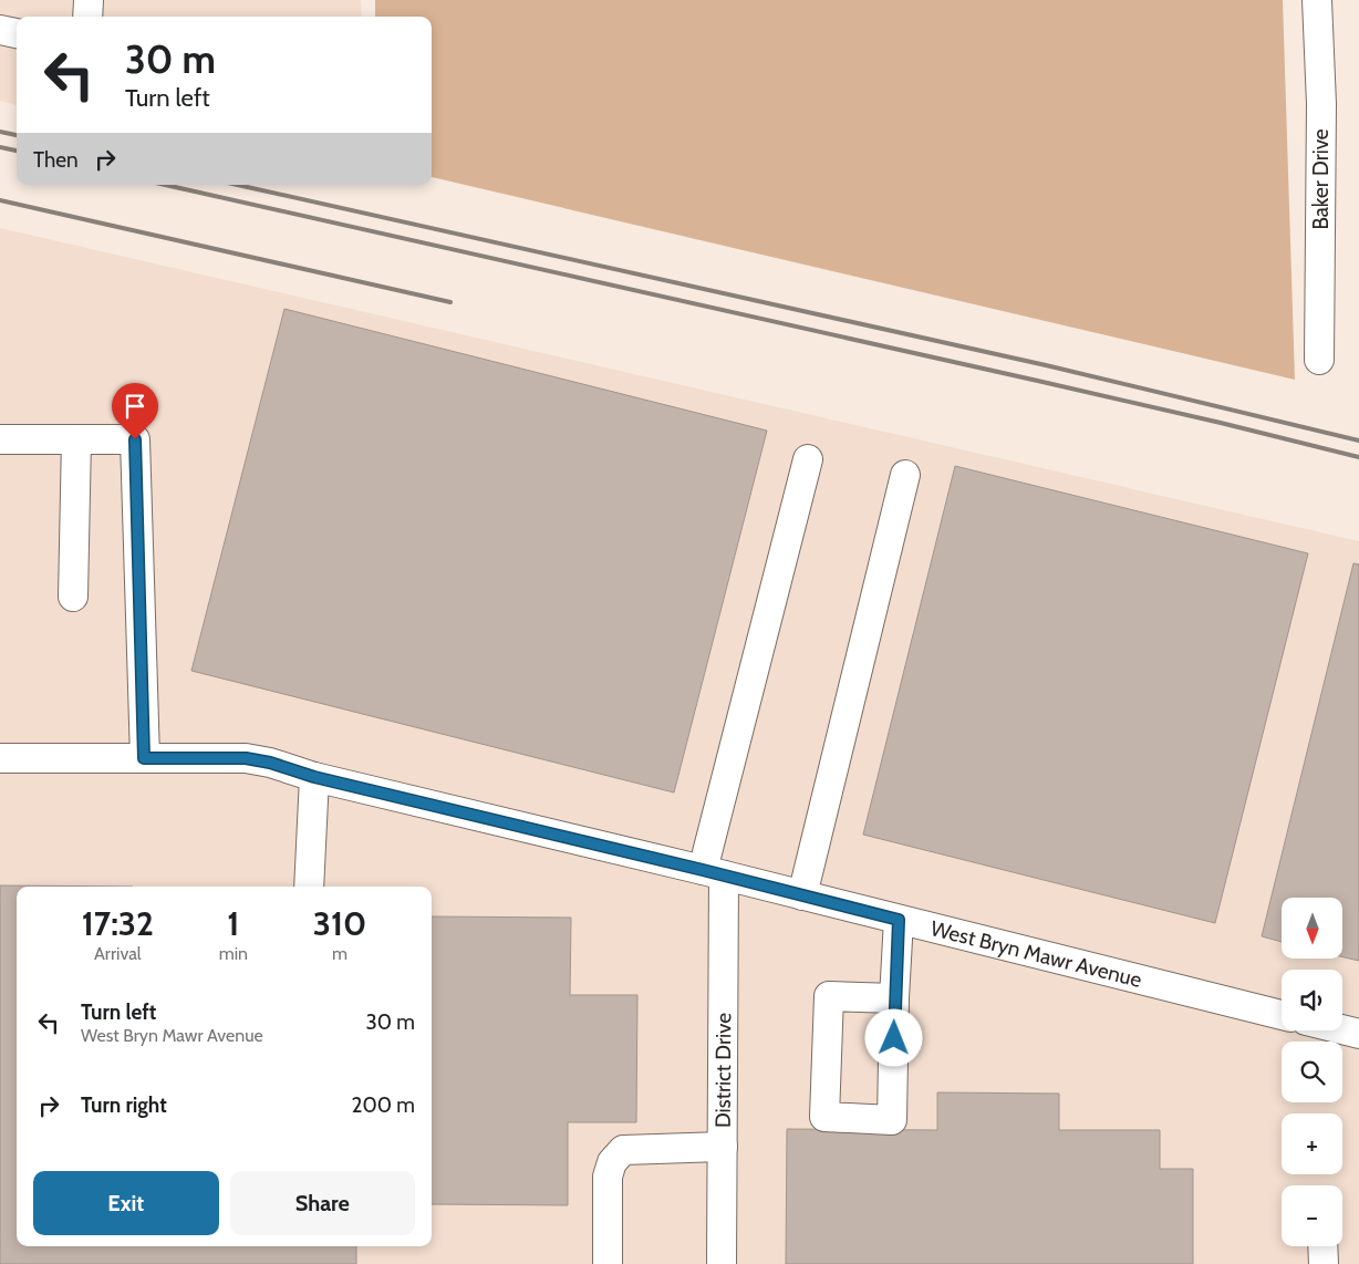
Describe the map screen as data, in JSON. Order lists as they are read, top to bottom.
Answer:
{
  "streets": {
    "street": ["Baker Drive", "West Bryn Mawr Avenue", "District Drive"]
  },
  "crossings": [
    ["West Bryn Mawr Avenue", "District Drive"]
  ],
  "north": "bottom",
  "page": {
    "turn": ["30 m", "Turn left"],
    "then": "Then",
    "eta": [
      "17:32",
      "Arrival",
      "1",
      "min",
      "310",
      "m"
    ],
    "map_buttons": ["+", "−"],
    "list": [
      {
        "name": "Turn left",
        "note": "West Bryn Mawr Avenue",
        "value": "30 m"
      },
      {
        "name": "Turn right",
        "value": "200 m"
      }
    ],
    "buttons": ["Exit", "Share"]
  }
}
